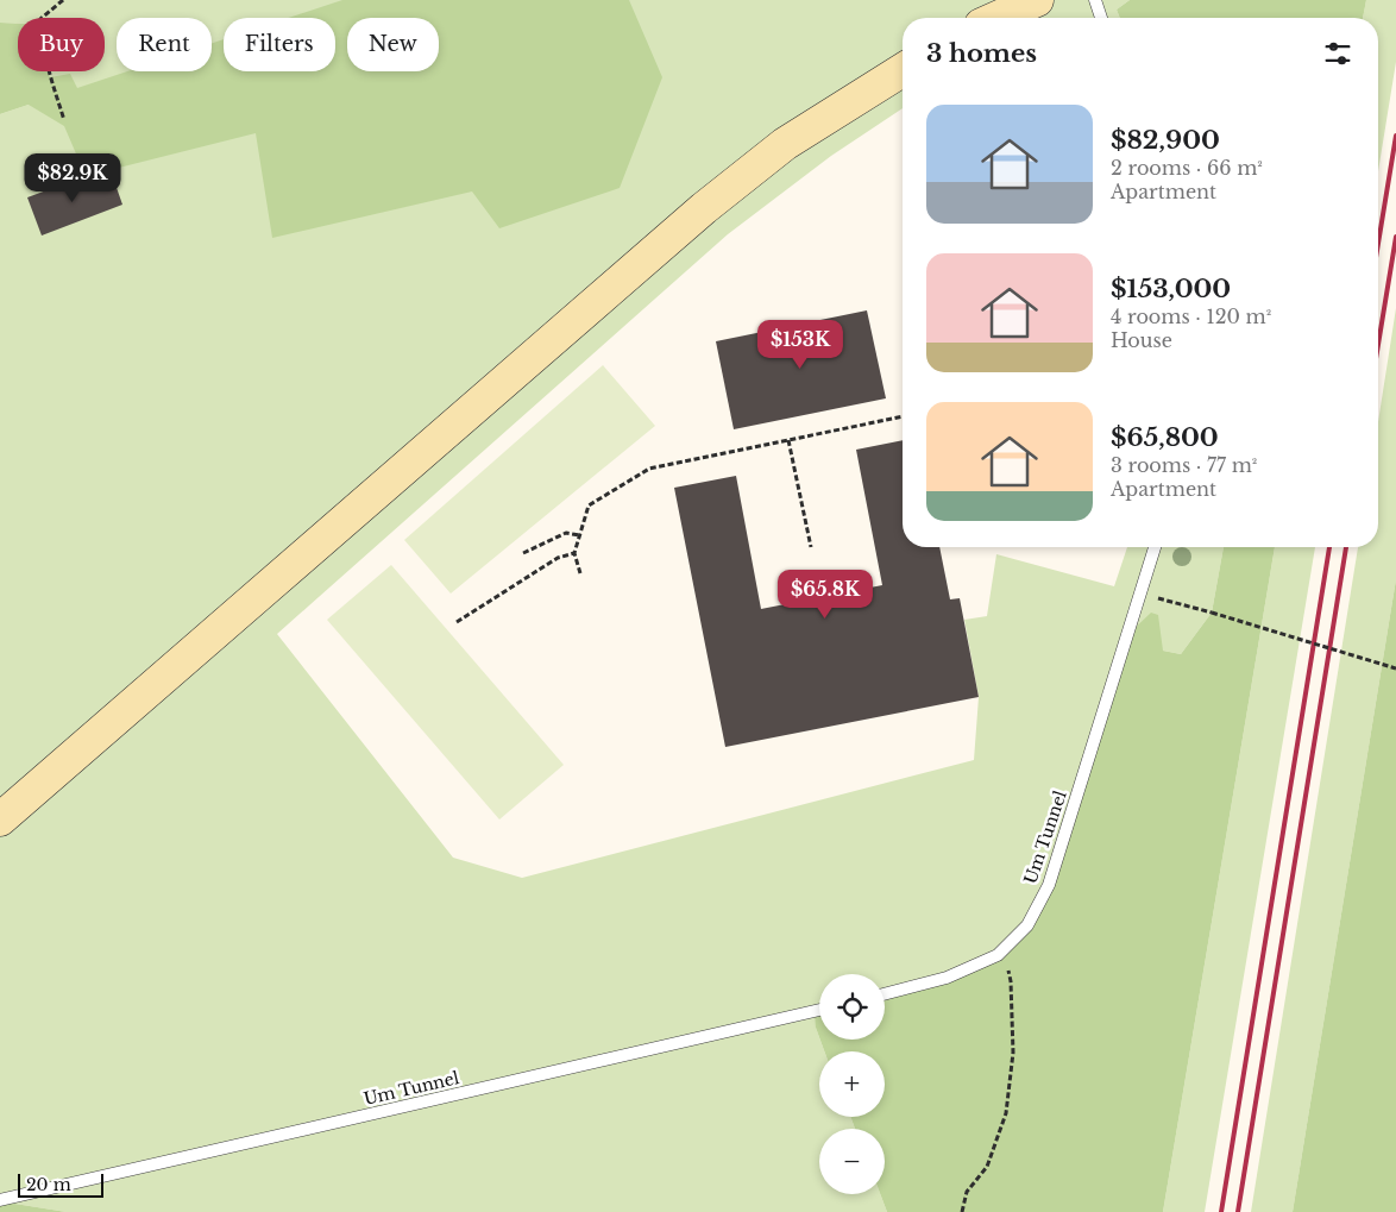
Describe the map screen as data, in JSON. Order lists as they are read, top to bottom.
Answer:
{
  "streets": {
    "lane": ["Um Tunnel"]
  },
  "scale_bar": "20 m",
  "page": {
    "chip": [
      "Buy",
      "Rent",
      "Filters",
      "New"
    ],
    "heading": "3 homes",
    "list": [
      {
        "name": "$82,900",
        "note": "2 rooms · 66 m² · Apartment"
      },
      {
        "name": "$153,000",
        "note": "4 rooms · 120 m² · House"
      },
      {
        "name": "$65,800",
        "note": "3 rooms · 77 m² · Apartment"
      }
    ],
    "price": ["$82.9K", "$153K", "$65.8K"],
    "map_buttons": ["+", "−"],
    "scale": "20 m"
  }
}
